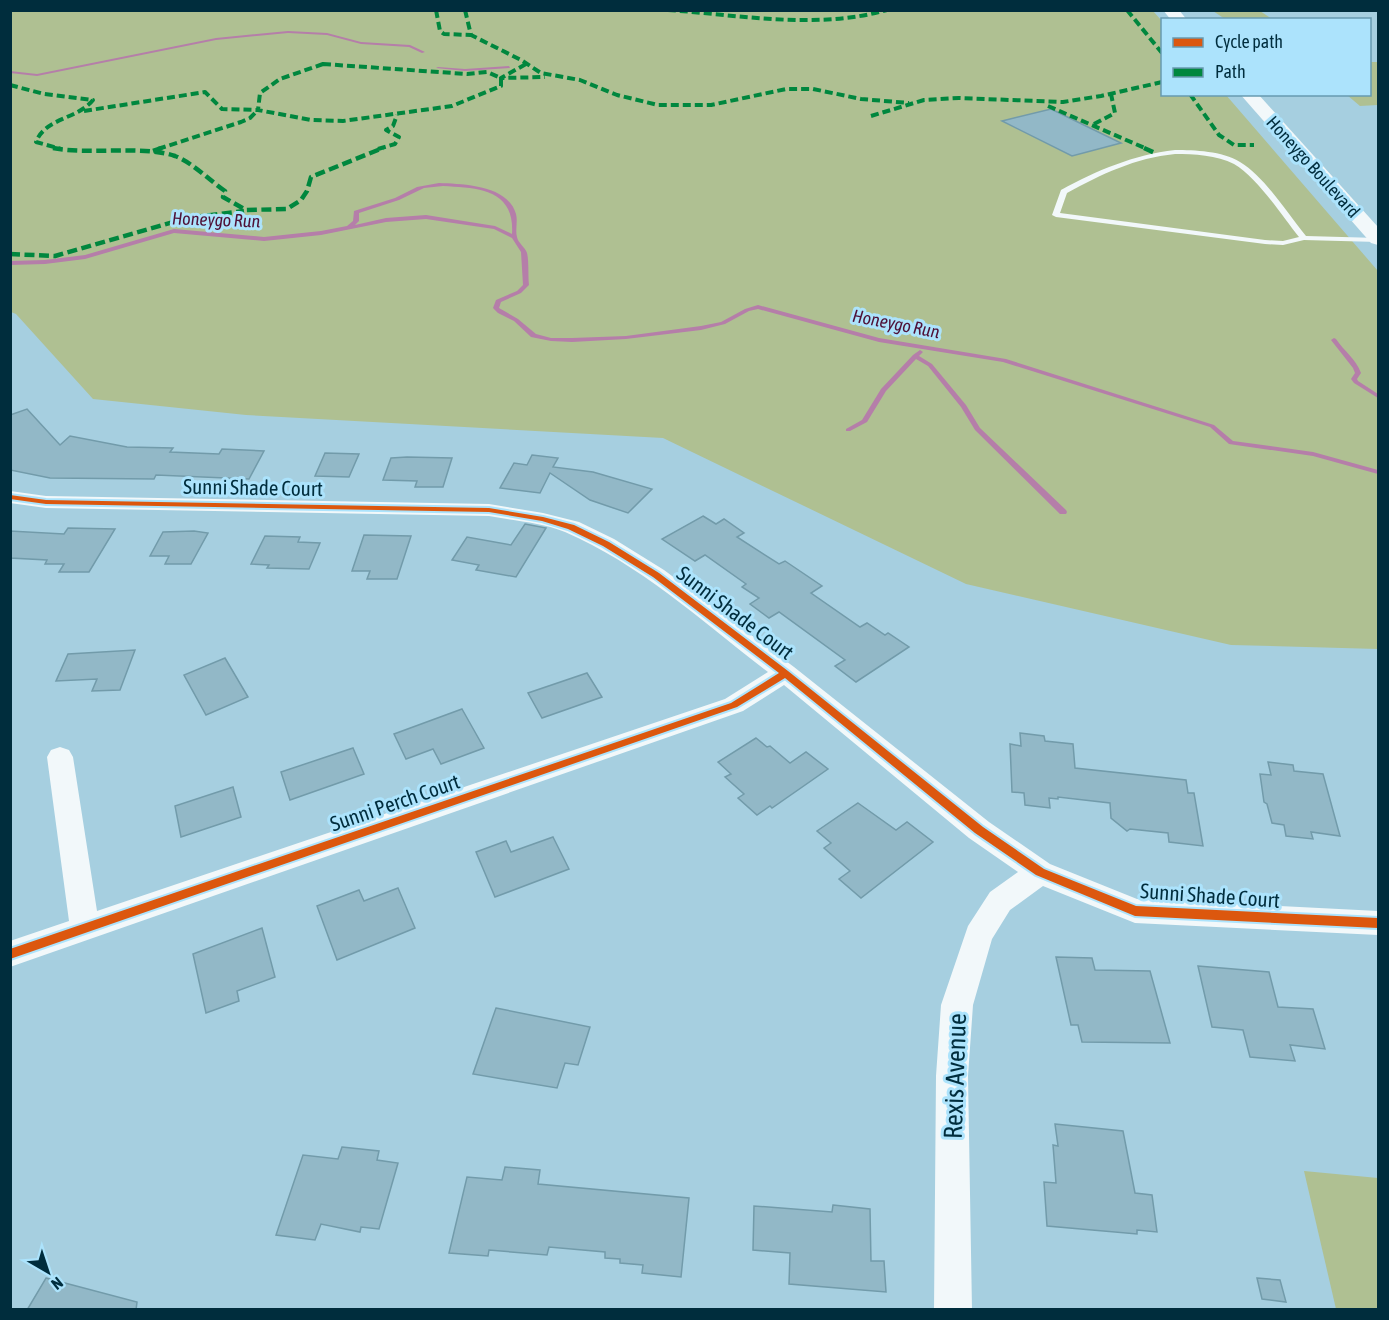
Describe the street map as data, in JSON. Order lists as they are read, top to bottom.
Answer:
{
  "streets": {
    "main road": ["Honeygo Boulevard"],
    "street": ["Sunni Shade Court", "Sunni Perch Court", "Rexis Avenue"]
  },
  "crossings": [
    ["Sunni Shade Court", "Sunni Perch Court"],
    ["Sunni Shade Court", "Rexis Avenue"]
  ],
  "water": ["Honeygo Run"],
  "legend": ["Cycle path", "Path"],
  "north": "bottom right"
}
